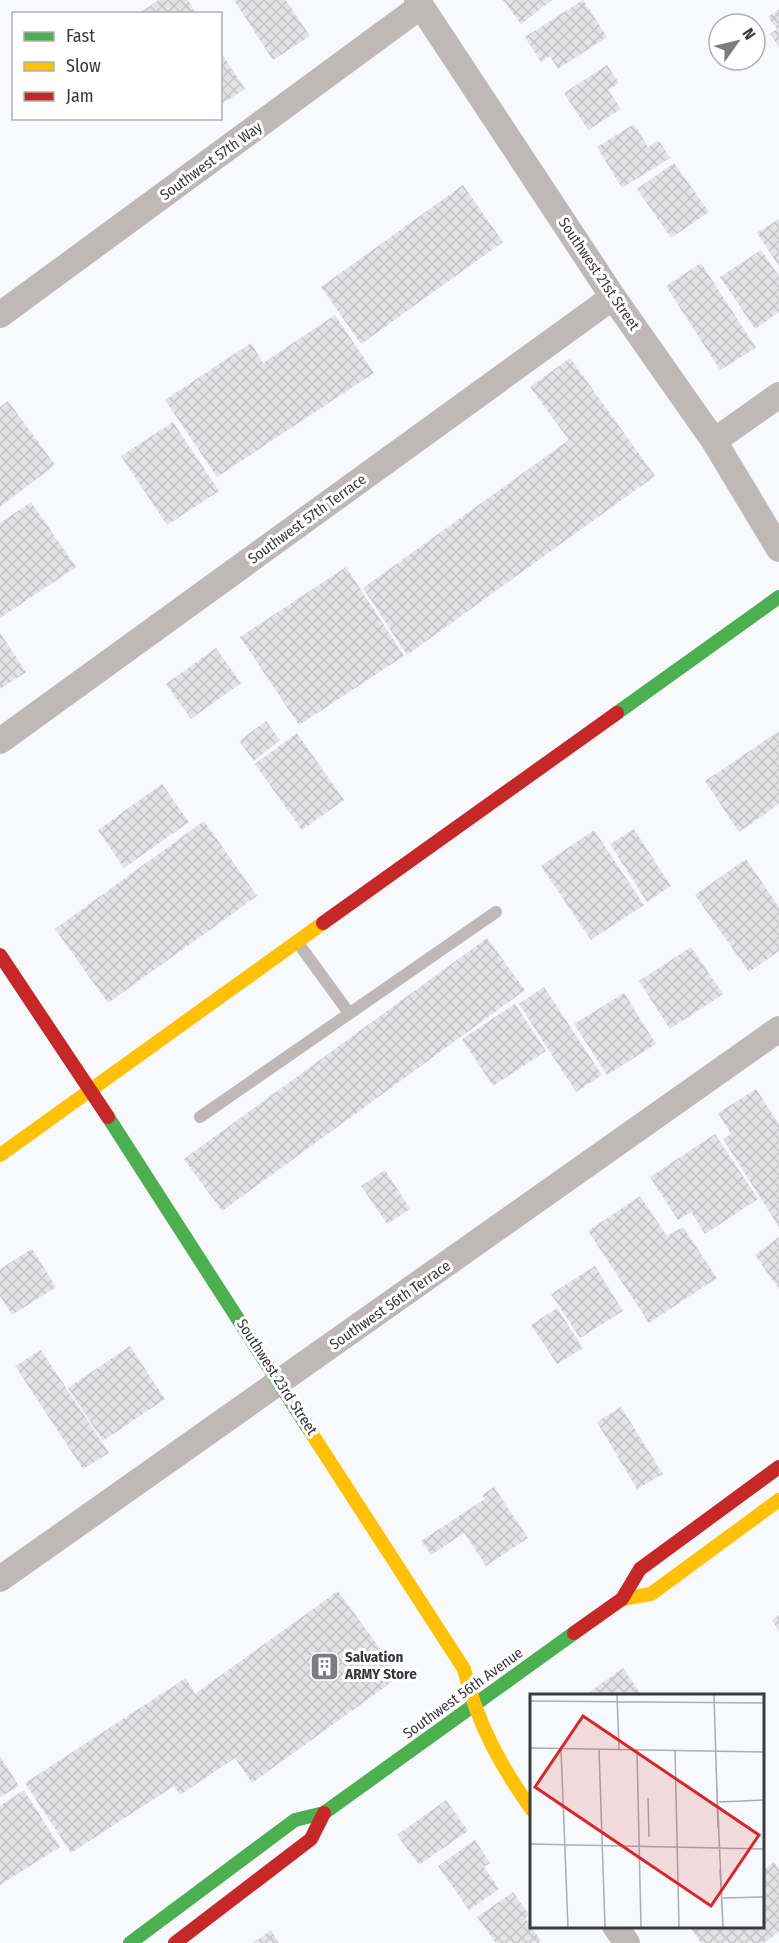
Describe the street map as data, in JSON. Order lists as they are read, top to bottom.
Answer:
{
  "streets": {
    "street": [
      "Southwest 57th Way",
      "Southwest 21st Street",
      "Southwest 57th Terrace",
      "Southwest 56th Terrace",
      "Southwest 23rd Street",
      "Southwest 56th Avenue"
    ]
  },
  "crossings": [
    ["Southwest 57th Way", "Southwest 21st Street"],
    ["Southwest 21st Street", "Southwest 57th Terrace"],
    ["Southwest 56th Terrace", "Southwest 23rd Street"],
    ["Southwest 23rd Street", "Southwest 56th Avenue"]
  ],
  "places": {
    "building": ["Salvation ARMY Store"]
  },
  "legend": ["Fast", "Slow", "Jam"],
  "north": "top right"
}
